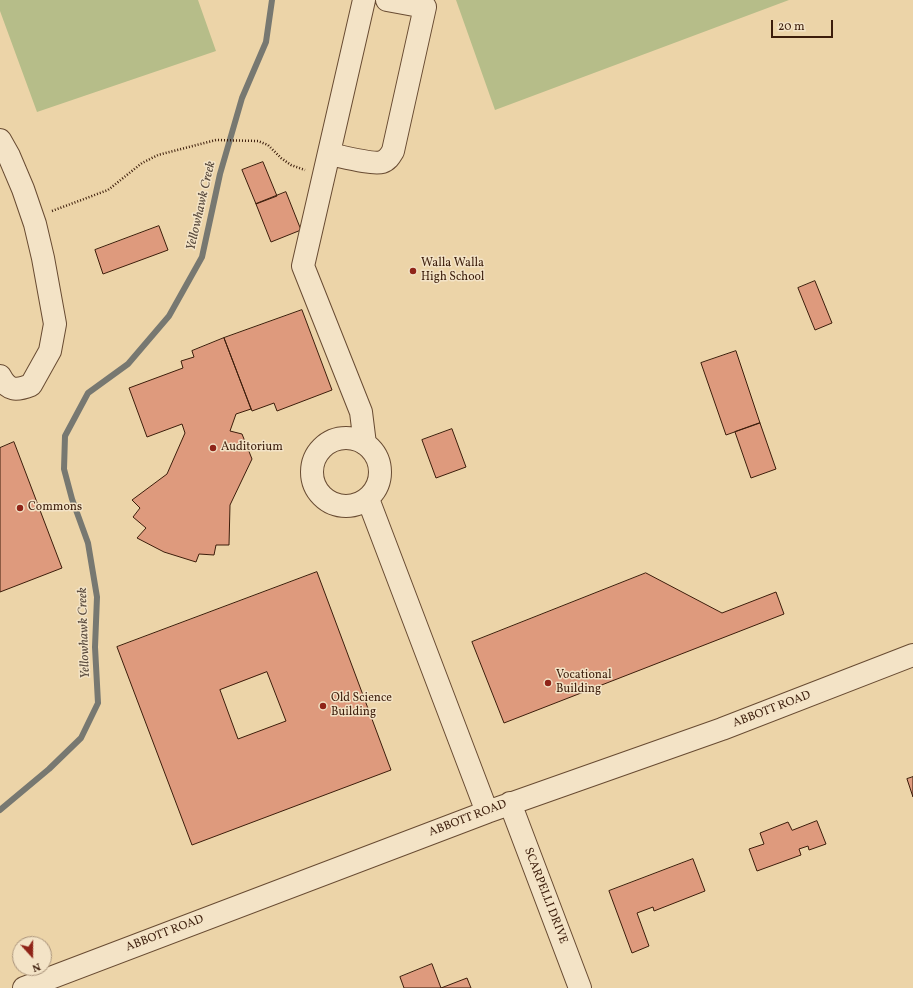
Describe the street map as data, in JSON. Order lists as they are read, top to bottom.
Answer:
{
  "streets": {
    "street": ["ABBOTT ROAD", "SCARPELLI DRIVE"]
  },
  "crossings": [
    ["ABBOTT ROAD", "SCARPELLI DRIVE"]
  ],
  "water": ["Yellowhawk Creek"],
  "places": [
    "Walla Walla High School",
    "Auditorium",
    "Commons",
    "Vocational Building",
    "Old Science Building"
  ],
  "scale_bar": "20 m",
  "north": "bottom"
}
